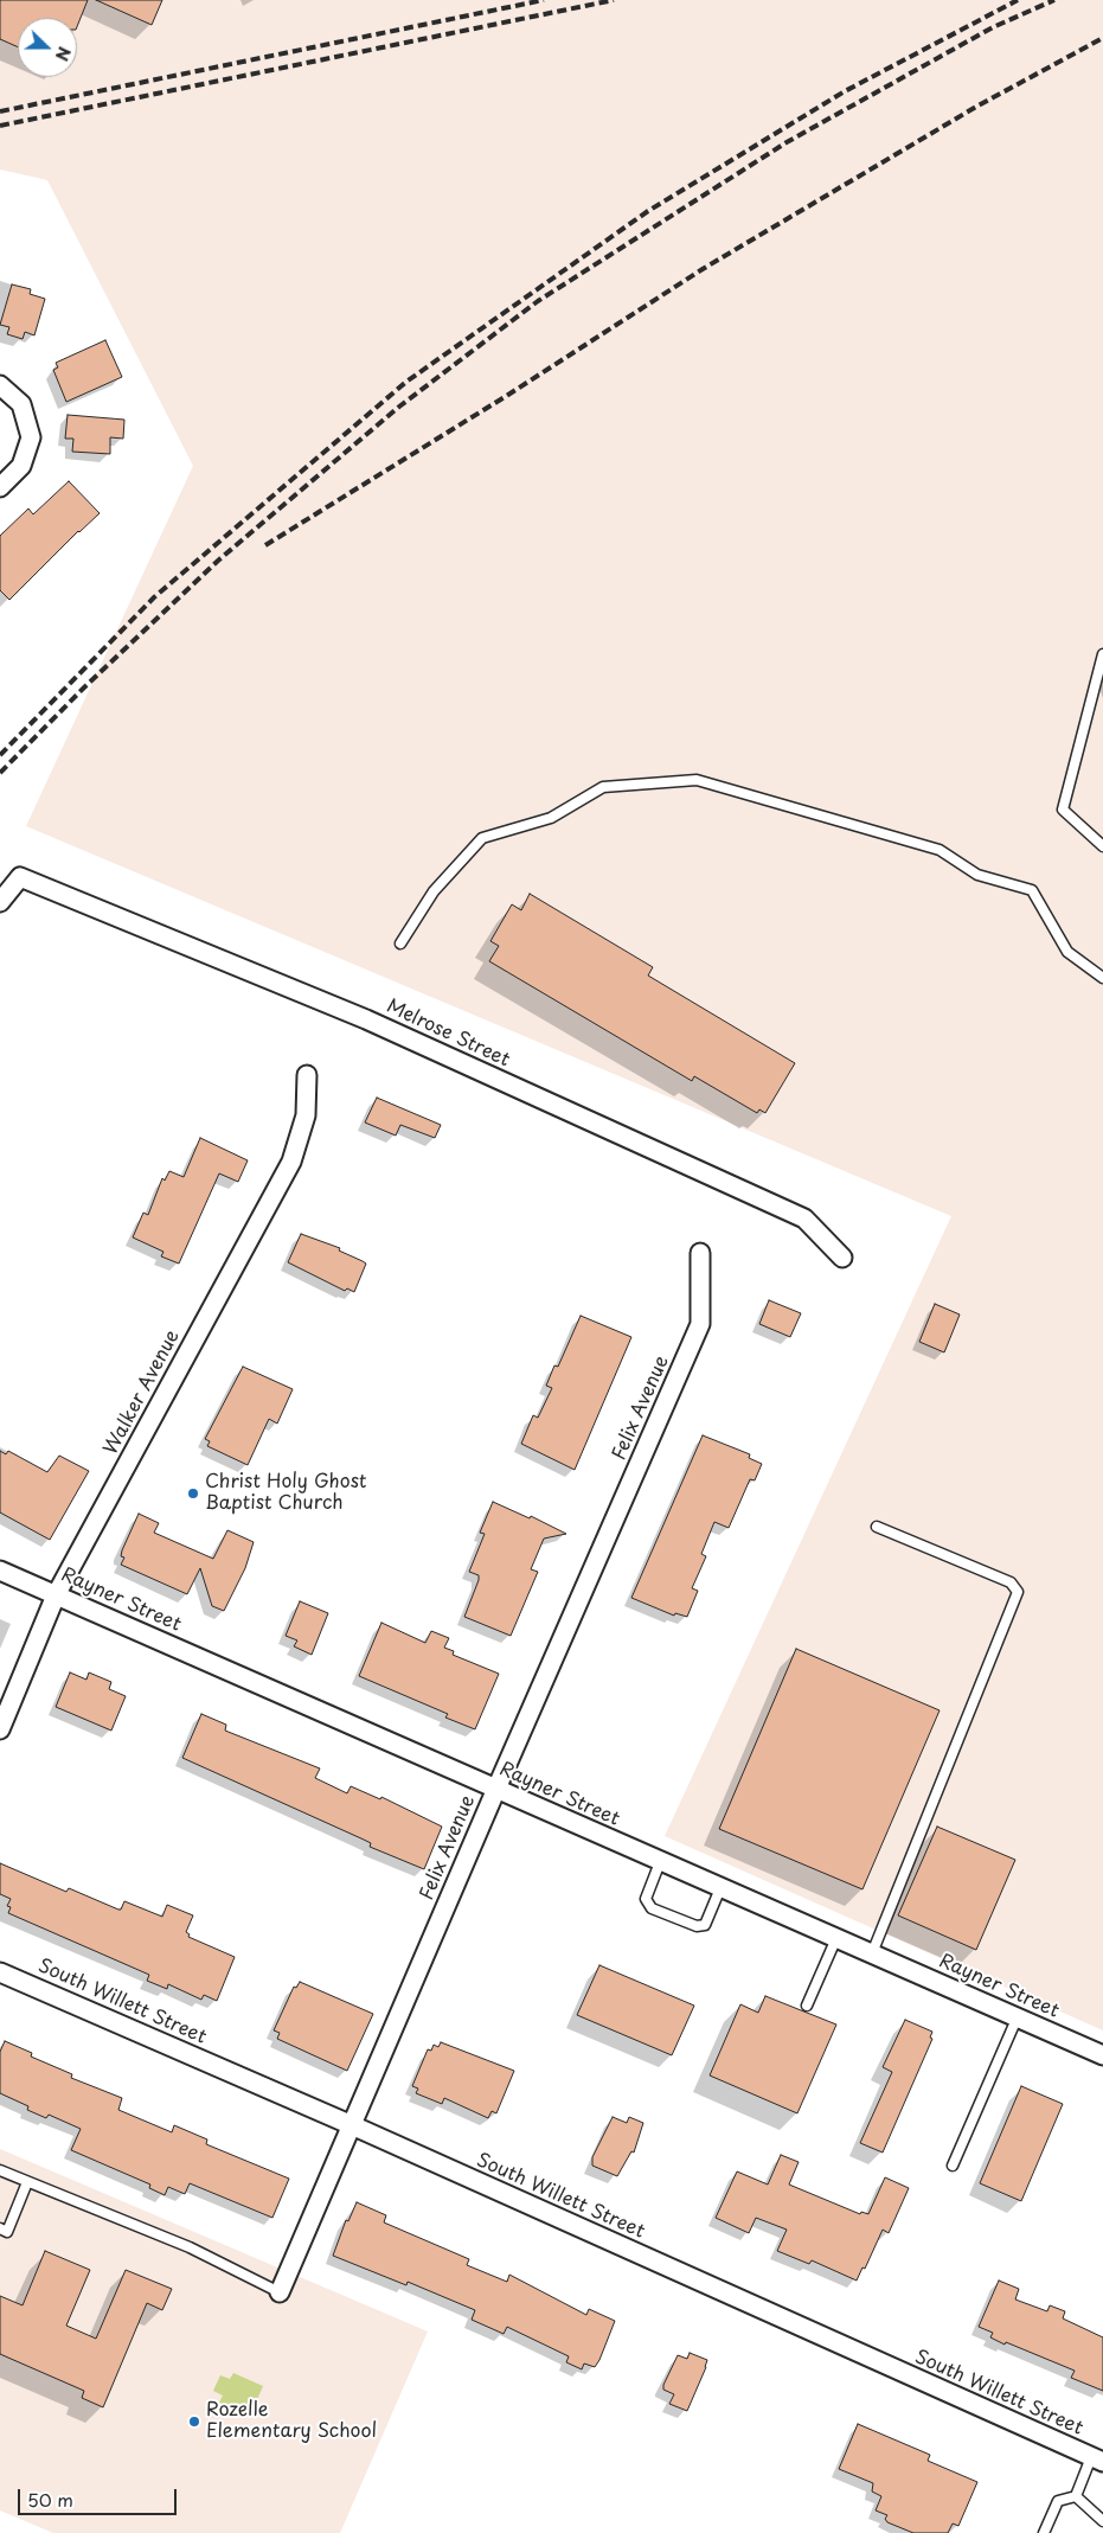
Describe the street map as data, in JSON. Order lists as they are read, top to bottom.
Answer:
{
  "streets": {
    "street": [
      "Melrose Street",
      "Walker Avenue",
      "Felix Avenue",
      "Rayner Street",
      "South Willett Street"
    ]
  },
  "crossings": [
    ["Walker Avenue", "Rayner Street"],
    ["Felix Avenue", "Rayner Street"],
    ["Felix Avenue", "South Willett Street"]
  ],
  "places": ["Christ Holy Ghost Baptist Church", "Rozelle Elementary School"],
  "scale_bar": "50 m",
  "north": "right"
}
